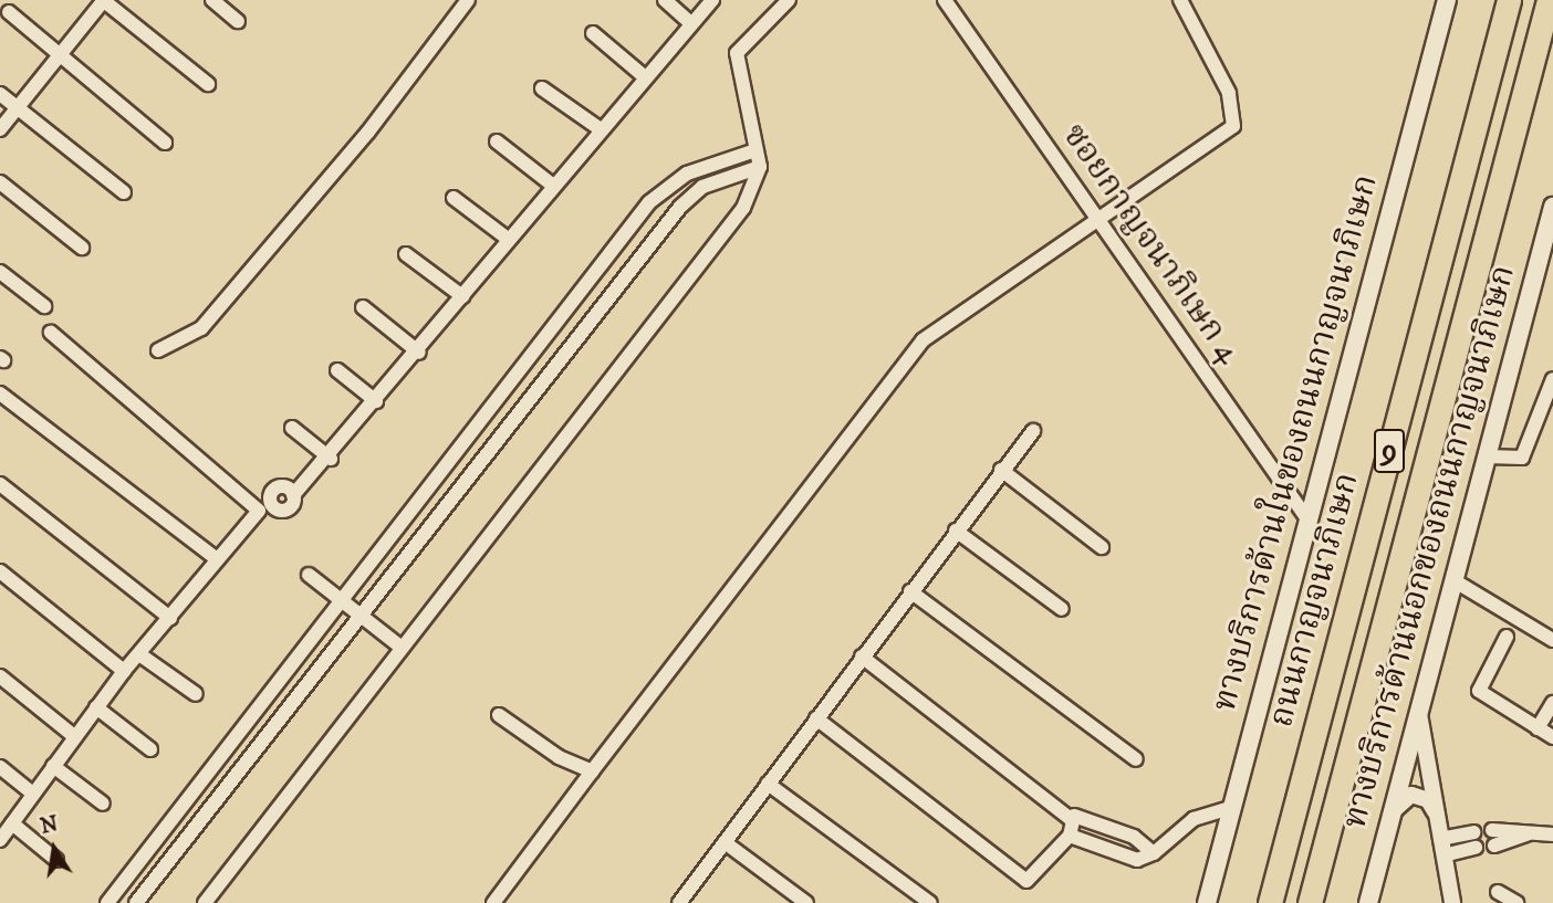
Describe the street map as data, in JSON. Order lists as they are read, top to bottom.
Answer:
{
  "streets": {
    "highway": ["9", "ถนนกาญจนาภิเษก"],
    "main road": ["ทางบริการด้านในของถนนกาญจนาภิเษก", "ทางบริการด้านนอกของถนนกาญจนาภิเษก"],
    "street": ["ซอยกาญจนาภิเษก 4"]
  },
  "crossings": [
    ["ซอยกาญจนาภิเษก 4", "ทางบริการด้านในของถนนกาญจนาภิเษก"]
  ],
  "north": "top"
}
